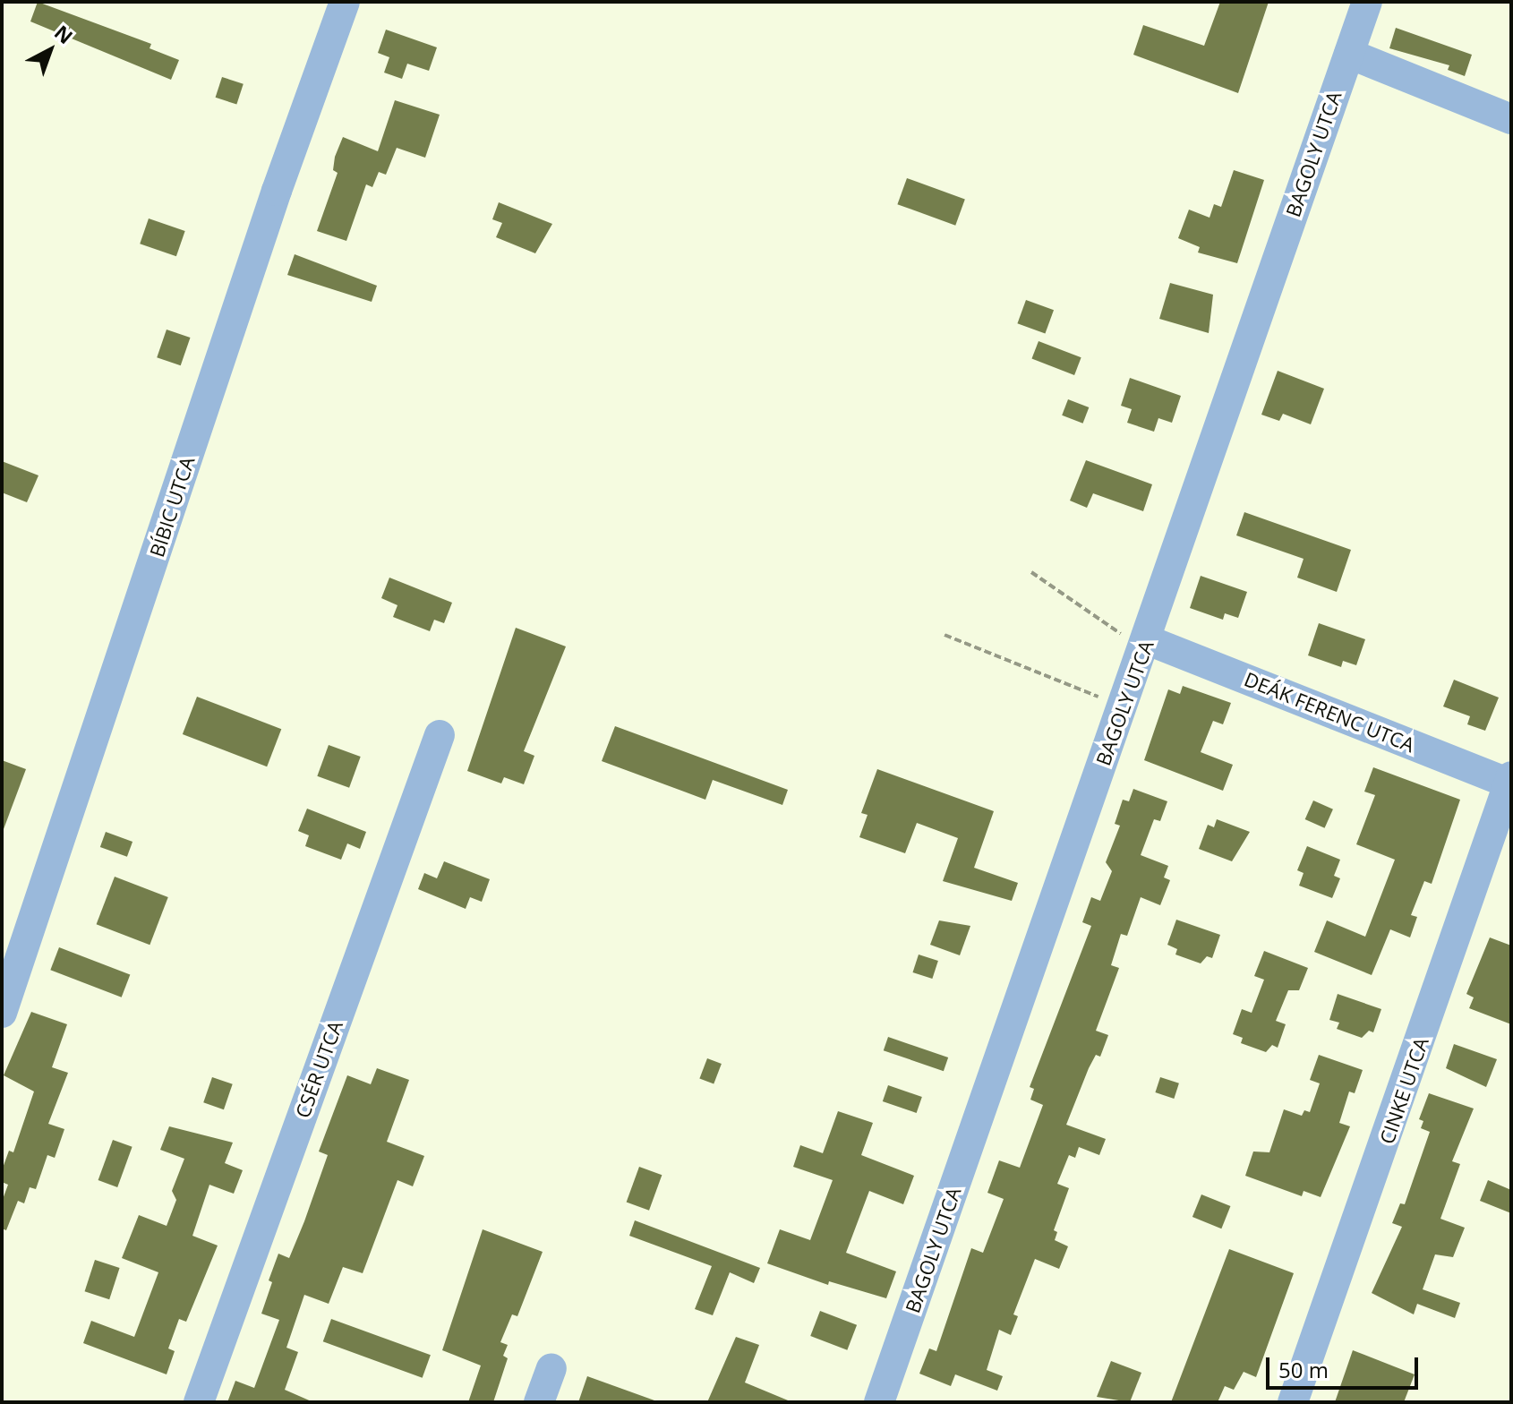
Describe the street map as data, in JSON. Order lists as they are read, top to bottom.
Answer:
{
  "streets": {
    "street": [
      "BAGOLY UTCA",
      "BÍBIC UTCA",
      "DEÁK FERENC UTCA",
      "CSÉR UTCA",
      "CINKE UTCA"
    ]
  },
  "crossings": [
    ["BAGOLY UTCA", "DEÁK FERENC UTCA"],
    ["DEÁK FERENC UTCA", "CINKE UTCA"]
  ],
  "scale_bar": "50 m",
  "north": "top right"
}
